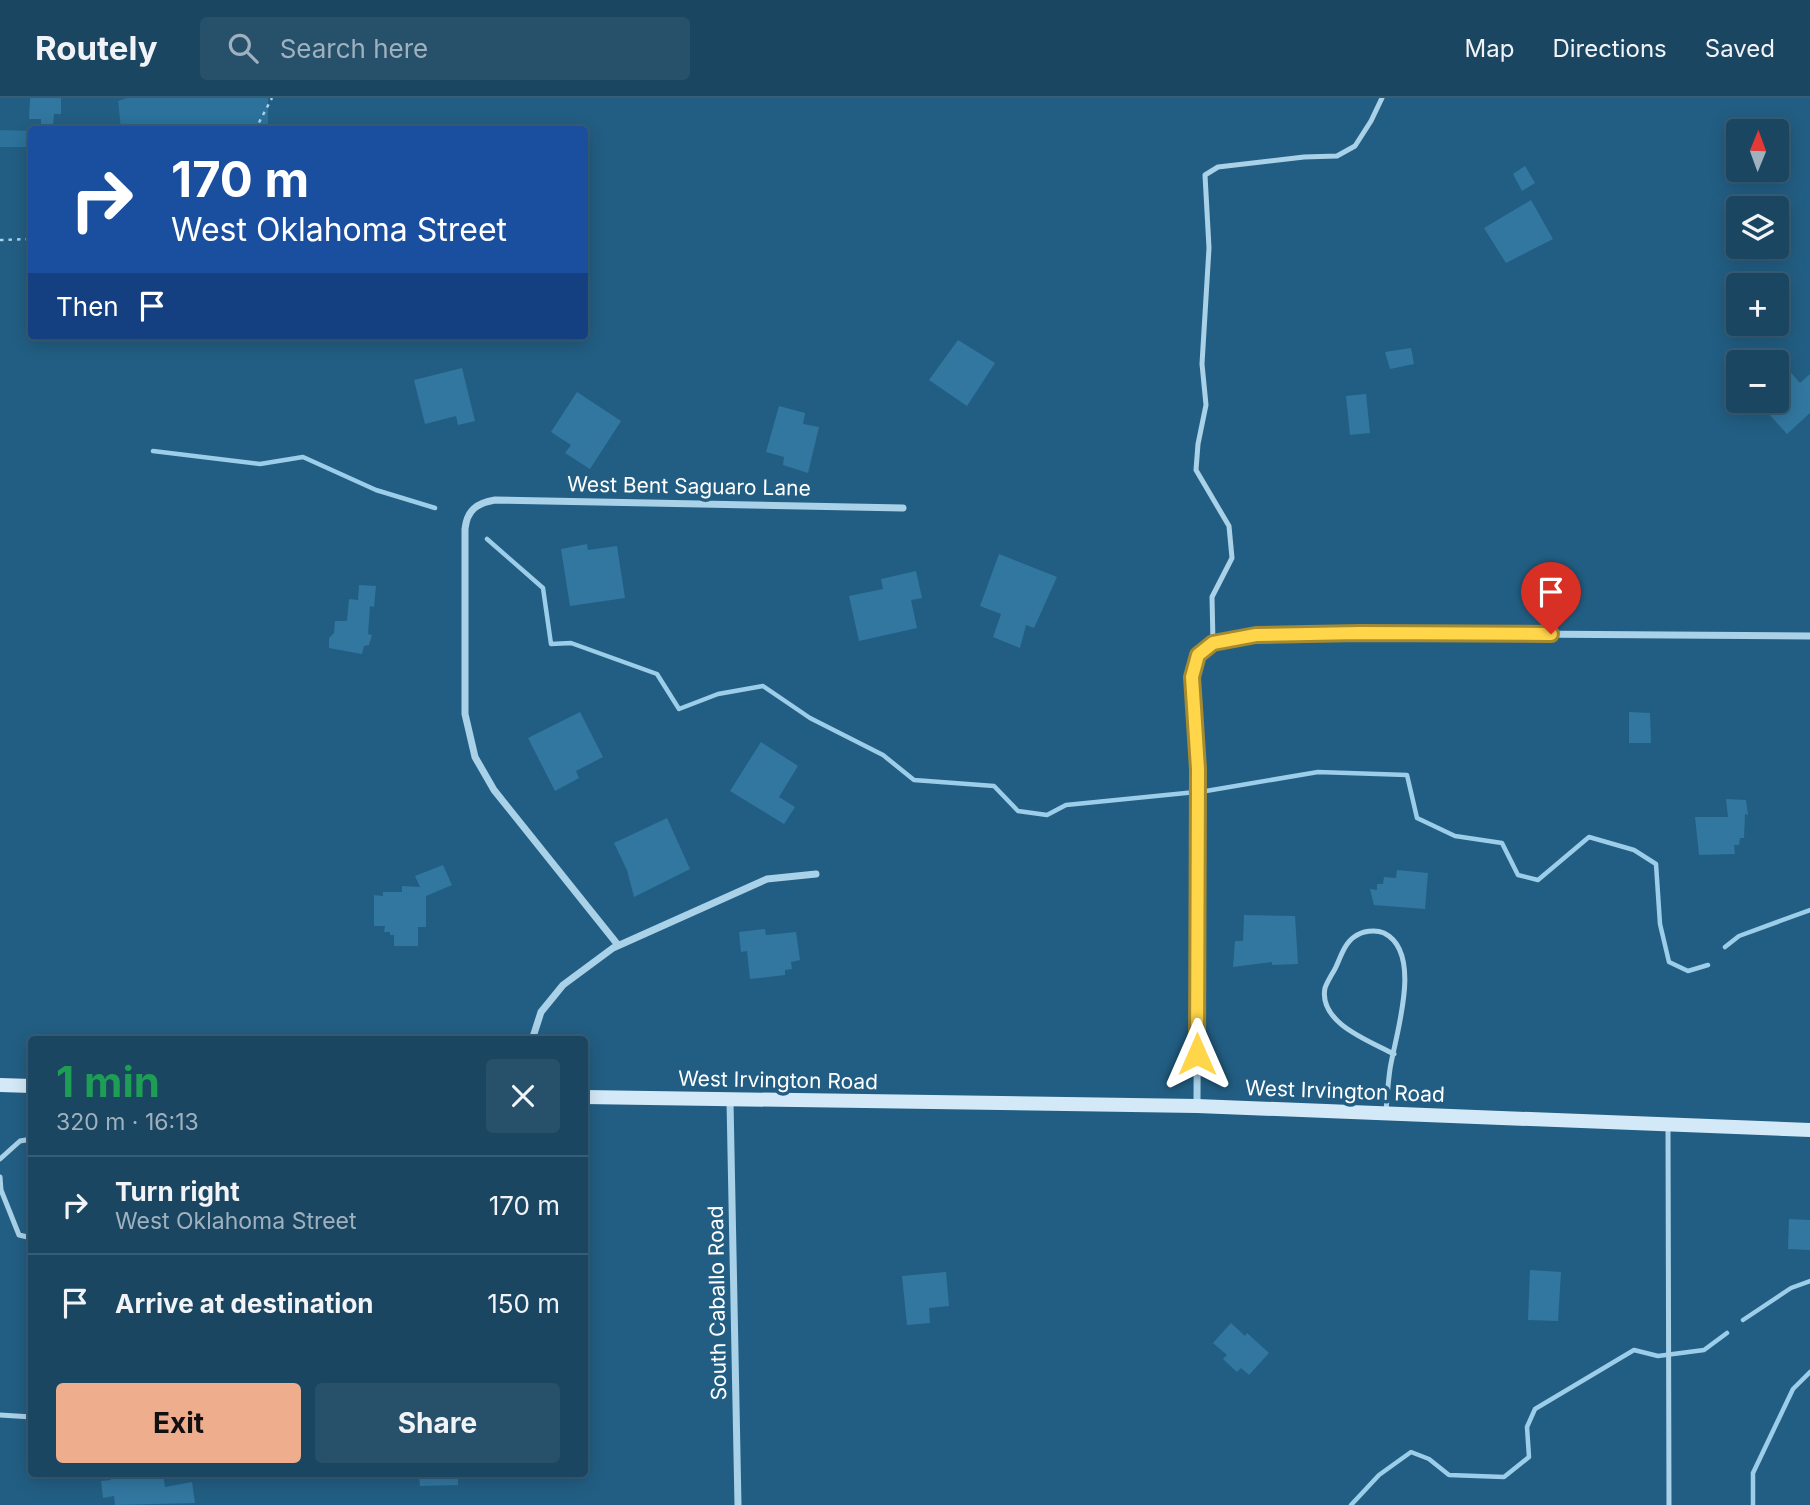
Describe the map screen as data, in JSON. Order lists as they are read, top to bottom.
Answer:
{
  "streets": {
    "main road": ["West Irvington Road"],
    "street": ["West Bent Saguaro Lane", "South Caballo Road"]
  },
  "crossings": [
    ["West Irvington Road", "South Caballo Road"]
  ],
  "north": "top",
  "page": {
    "header": "Routely",
    "search": "Search here",
    "nav": ["Map", "Directions", "Saved"],
    "map_buttons": ["+", "−"],
    "turn": ["170 m", "West Oklahoma Street"],
    "then": "Then",
    "heading": ["1 min", "320 m · 16:13"],
    "list": [
      {
        "name": "Turn right",
        "note": "West Oklahoma Street",
        "value": "170 m"
      },
      {
        "name": "Arrive at destination",
        "value": "150 m"
      }
    ],
    "buttons": ["Exit", "Share"]
  }
}
